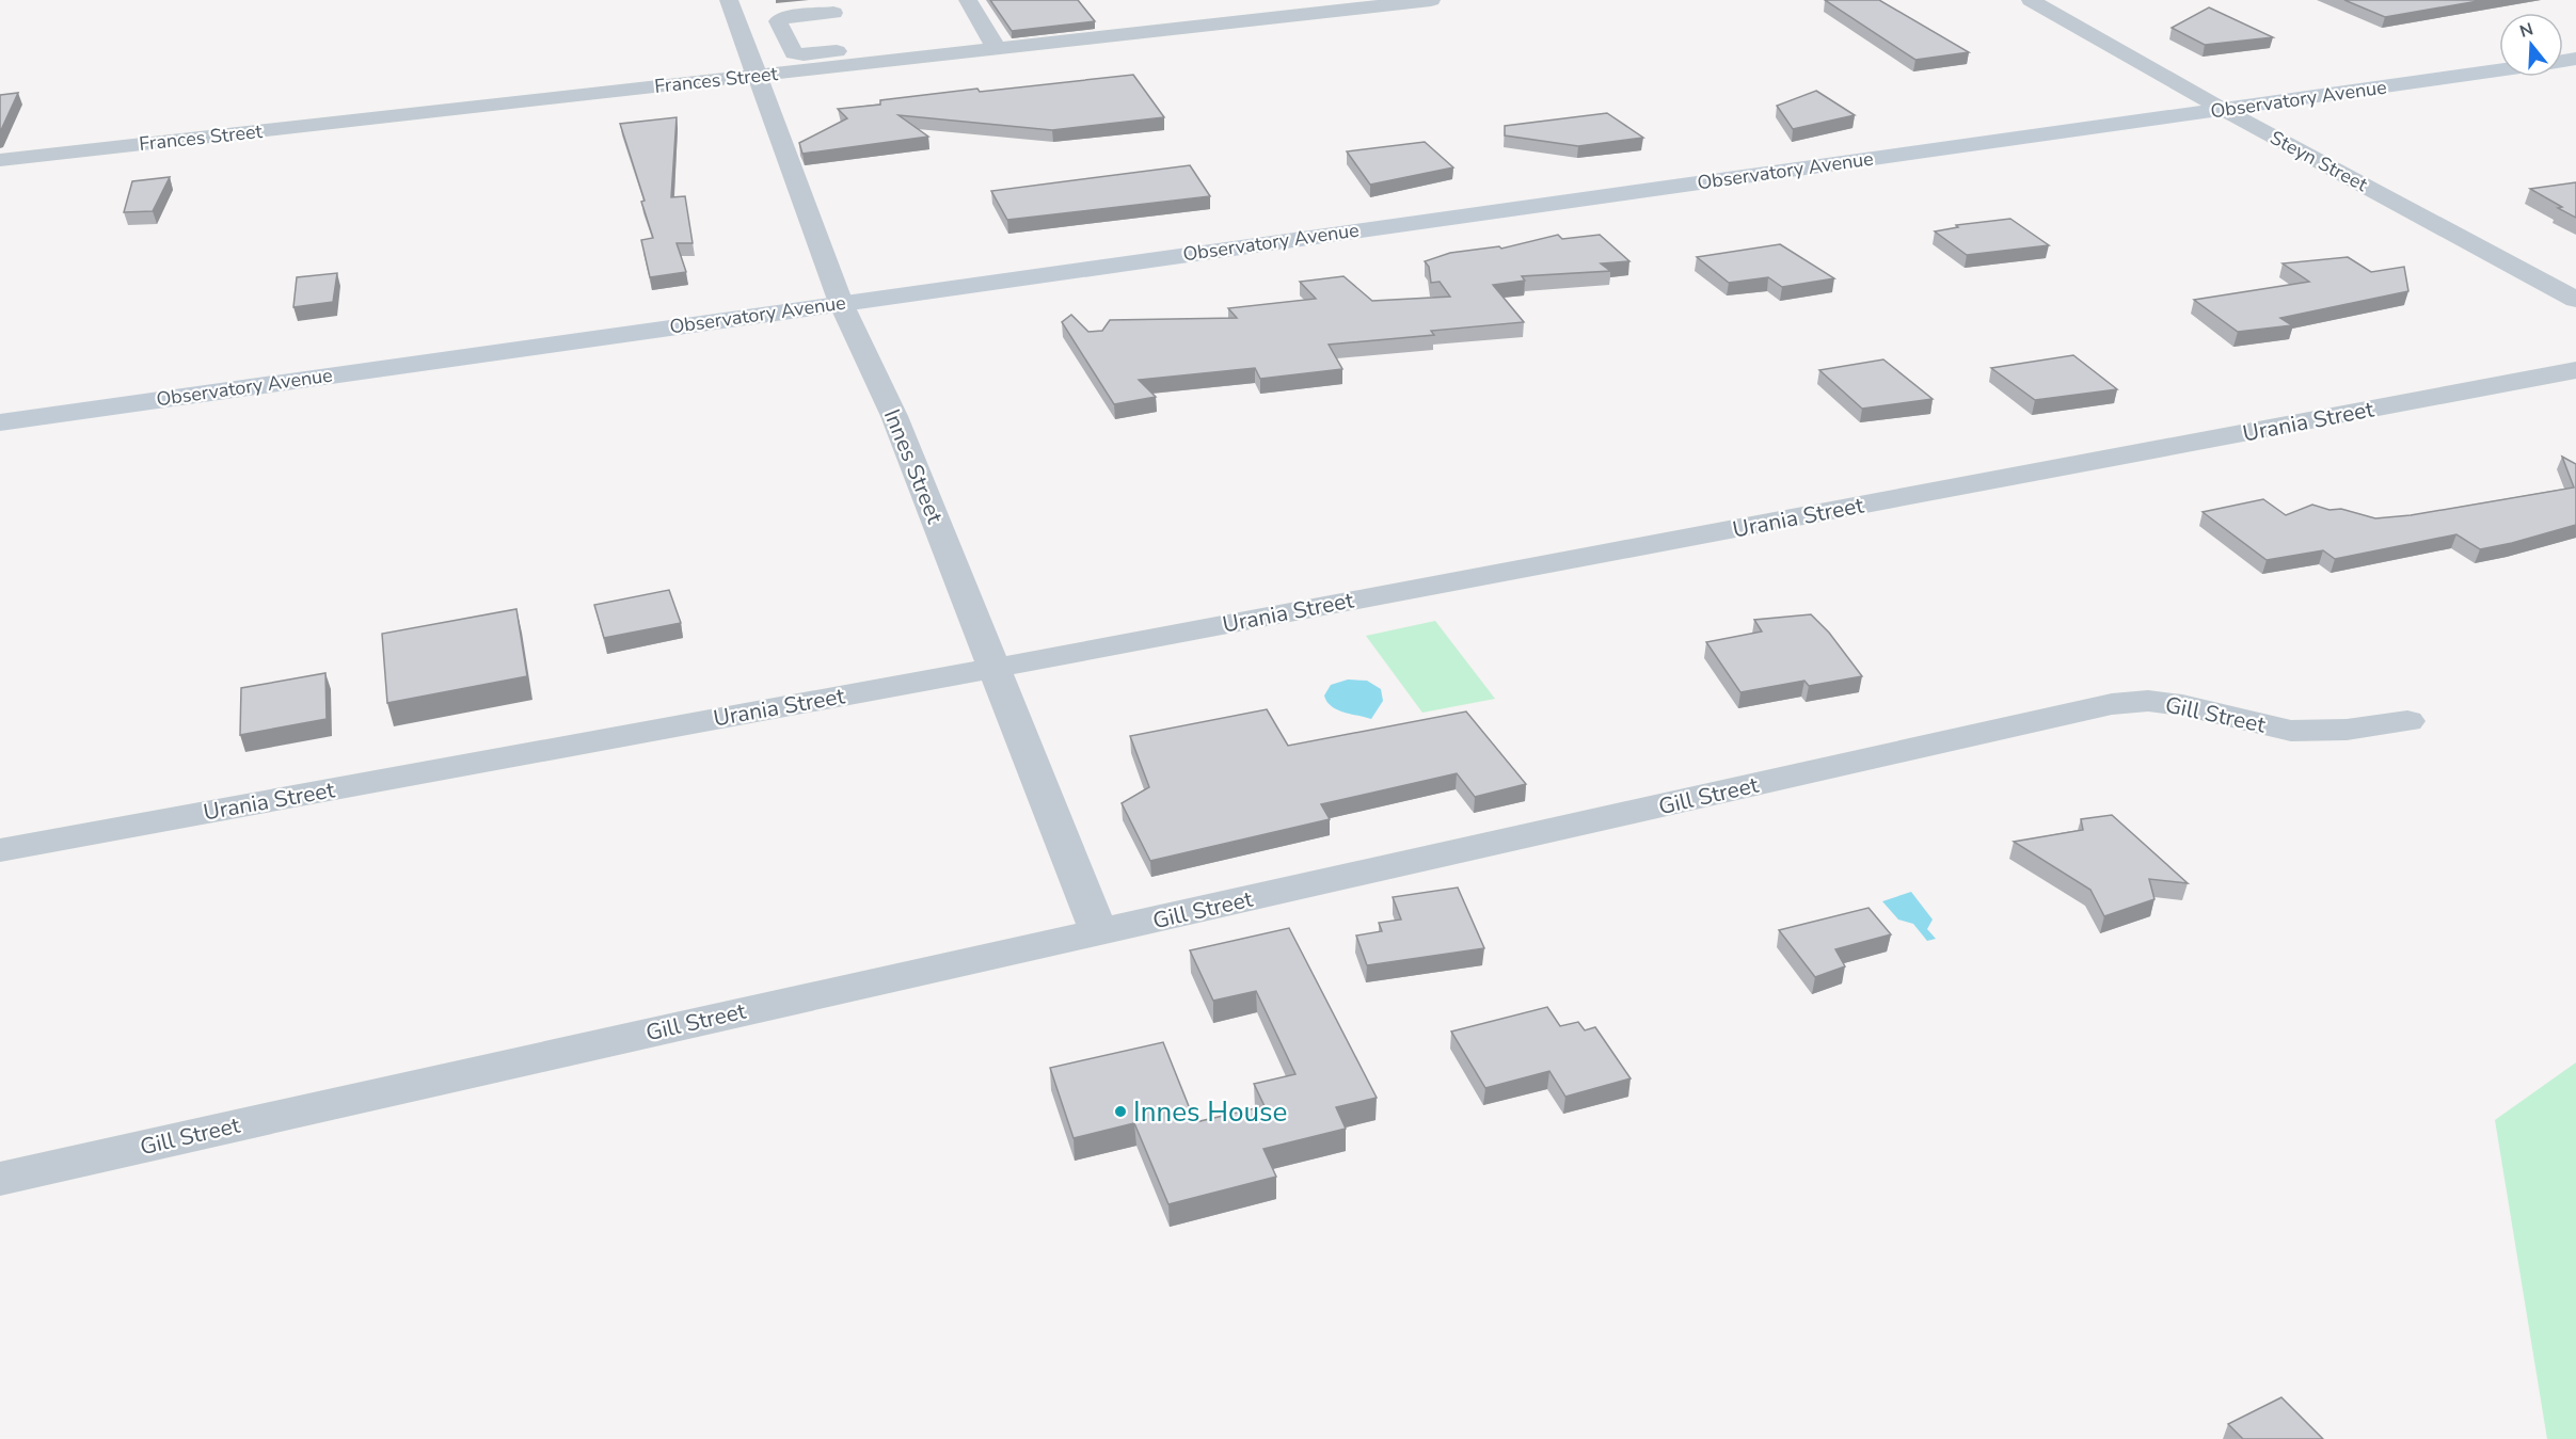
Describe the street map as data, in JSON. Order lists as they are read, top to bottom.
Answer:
{
  "streets": {
    "main road": ["Observatory Avenue"],
    "street": [
      "Frances Street",
      "Steyn Street",
      "Urania Street",
      "Innes Street",
      "Gill Street"
    ]
  },
  "crossings": [
    ["Frances Street", "Innes Street"],
    ["Observatory Avenue", "Steyn Street"],
    ["Observatory Avenue", "Innes Street"],
    ["Urania Street", "Innes Street"],
    ["Innes Street", "Gill Street"]
  ],
  "places": ["Innes House"],
  "north": "top"
}
